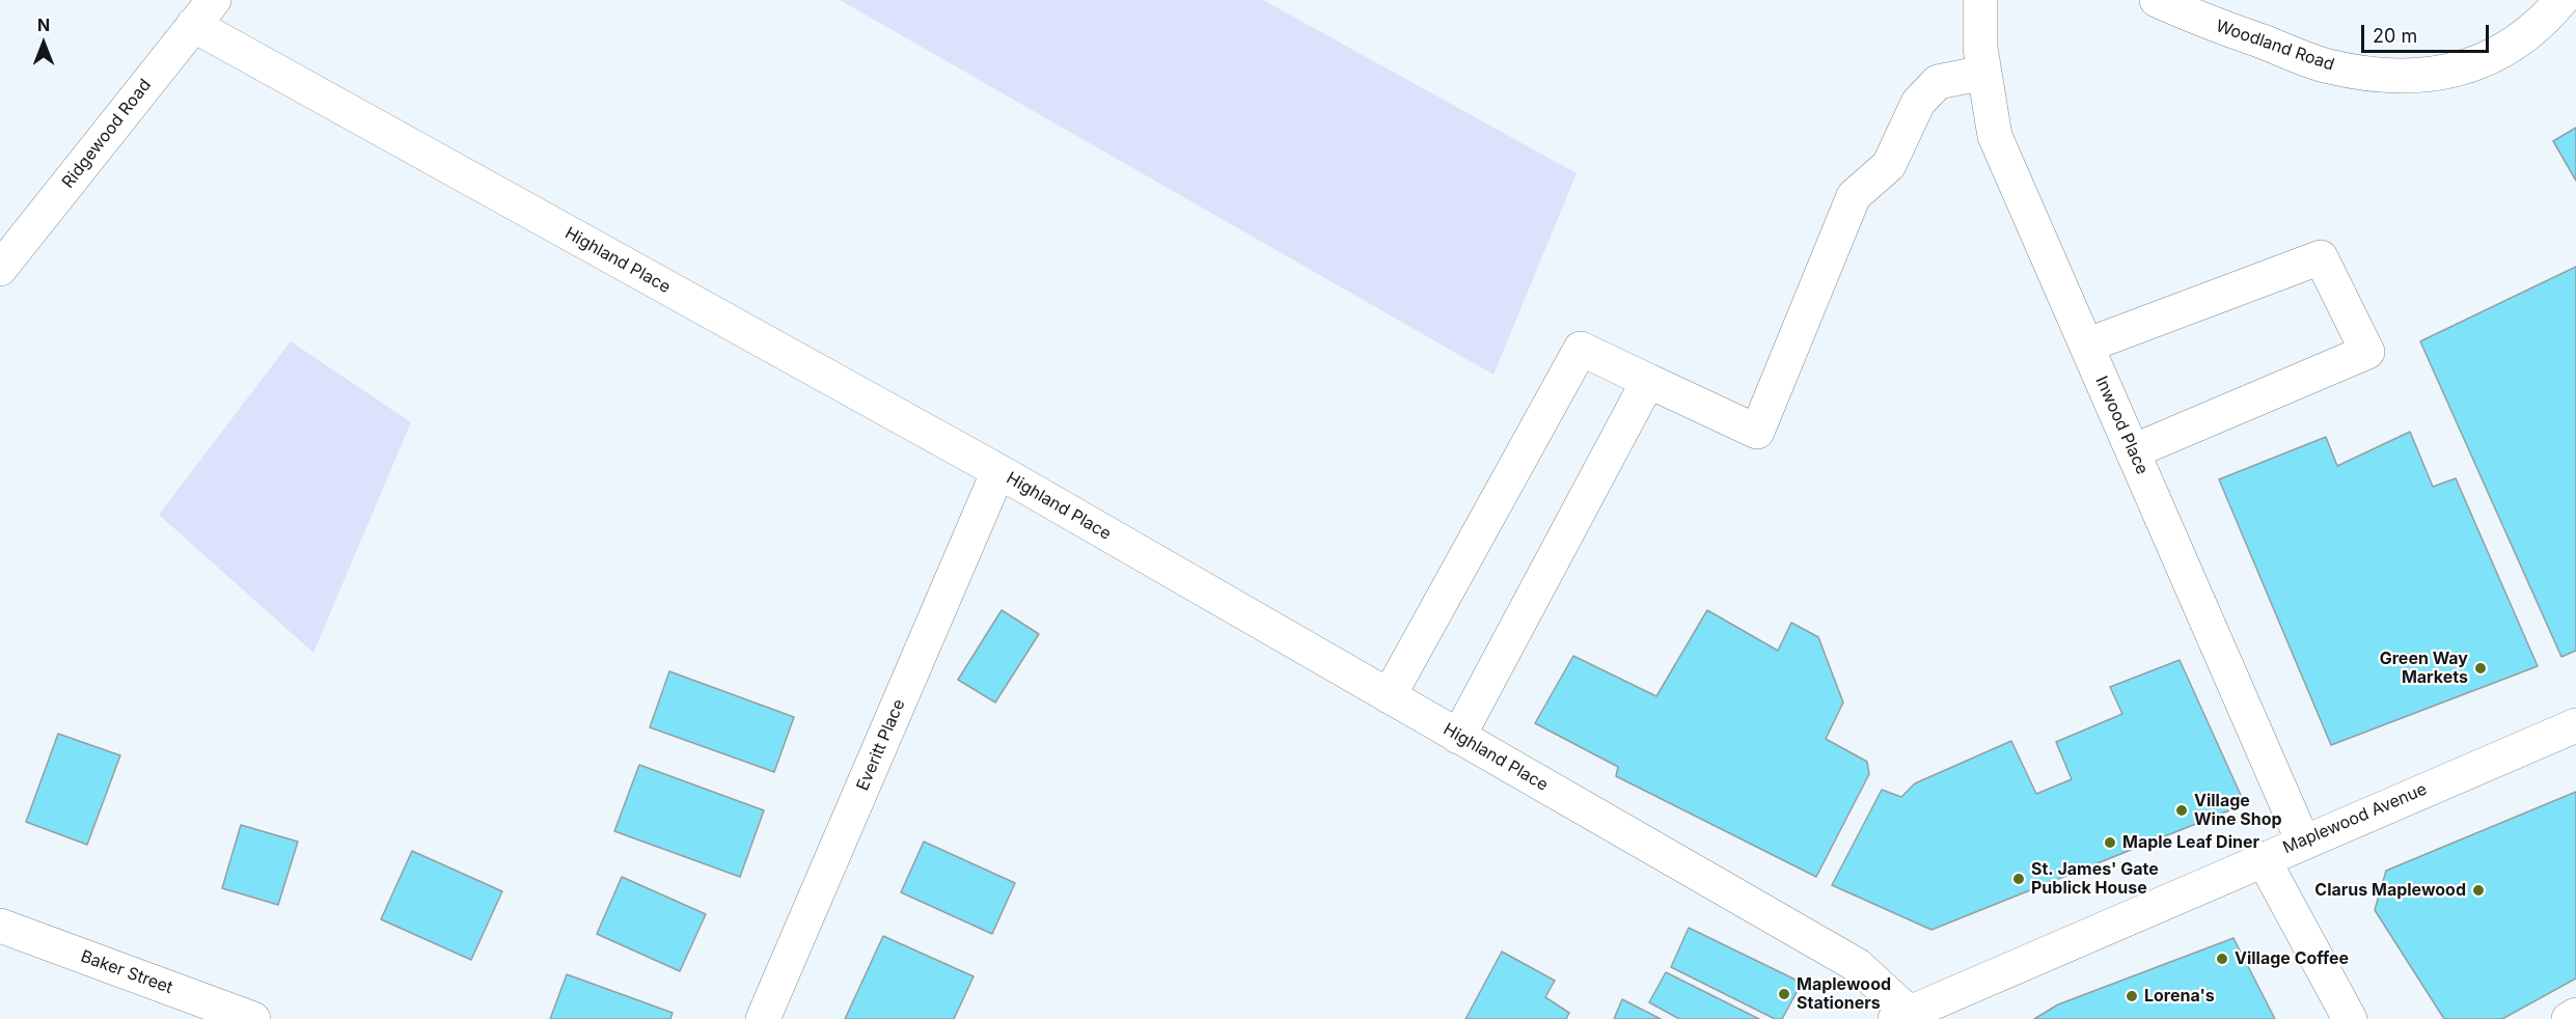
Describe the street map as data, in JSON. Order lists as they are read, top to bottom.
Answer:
{
  "streets": {
    "street": [
      "Woodland Road",
      "Ridgewood Road",
      "Highland Place",
      "Inwood Place",
      "Everitt Place",
      "Maplewood Avenue",
      "Baker Street"
    ]
  },
  "crossings": [
    ["Ridgewood Road", "Highland Place"],
    ["Highland Place", "Everitt Place"],
    ["Highland Place", "Maplewood Avenue"],
    ["Inwood Place", "Maplewood Avenue"]
  ],
  "places": [
    "Green Way Markets",
    "Village Wine Shop",
    "Maple Leaf Diner",
    "St. James' Gate Publick House",
    "Clarus Maplewood",
    "Village Coffee",
    "Maplewood Stationers",
    "Lorena's"
  ],
  "scale_bar": "20 m",
  "north": "top"
}
